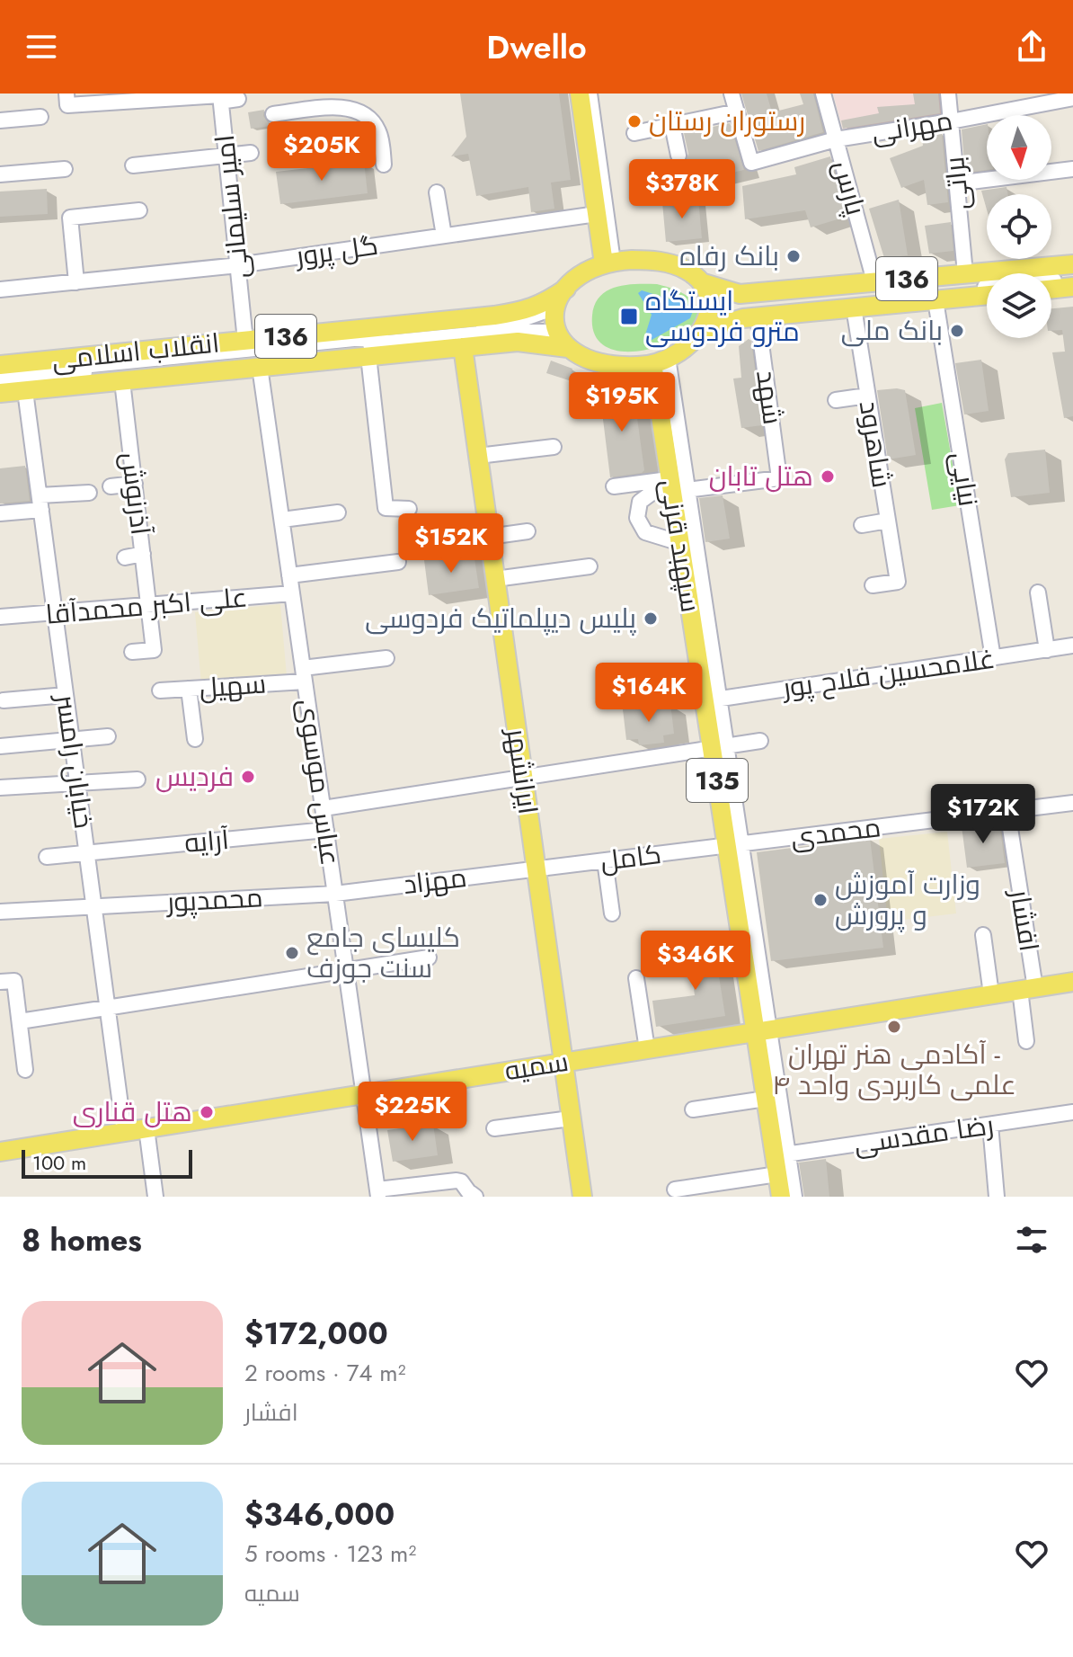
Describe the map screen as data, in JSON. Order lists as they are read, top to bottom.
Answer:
{
  "streets": {
    "main road": [
      "136",
      "انقلاب اسلامی",
      "سپهبد قرنی",
      "ایرانشهر",
      "135",
      "سمیه"
    ],
    "street": [
      "مهرانی",
      "براتی",
      "پارس",
      "امیر سلیمانی",
      "گل پرور",
      "شهد",
      "شاهرود",
      "نیایی",
      "آذرنوش",
      "علی اکبر محمدآقا",
      "غلامحسین فلاح‌ پور",
      "سهیل",
      "خیابان رامسر",
      "عباس موسوی",
      "محمدی",
      "آرایه",
      "کامل",
      "مهزاد",
      "محمدپور",
      "افشار",
      "رضا مقدسی"
    ]
  },
  "crossings": [
    ["مهرانی", "براتی"],
    ["مهرانی", "پارس"],
    ["براتی", "136"],
    ["پارس", "136"],
    ["امیر سلیمانی", "گل پرور"],
    ["امیر سلیمانی", "انقلاب اسلامی"],
    ["136", "انقلاب اسلامی"],
    ["136", "شهد"],
    ["136", "شاهرود"],
    ["136", "نیایی"],
    ["136", "سپهبد قرنی"],
    ["انقلاب اسلامی", "آذرنوش"],
    ["انقلاب اسلامی", "سپهبد قرنی"],
    ["انقلاب اسلامی", "خیابان رامسر"],
    ["انقلاب اسلامی", "ایرانشهر"],
    ["انقلاب اسلامی", "عباس موسوی"],
    ["شهد", "سپهبد قرنی"],
    ["نیایی", "غلامحسین فلاح‌ پور"],
    ["آذرنوش", "علی اکبر محمدآقا"],
    ["سپهبد قرنی", "غلامحسین فلاح‌ پور"],
    ["سپهبد قرنی", "محمدی"],
    ["سپهبد قرنی", "کامل"],
    ["سپهبد قرنی", "سمیه"],
    ["سپهبد قرنی", "رضا مقدسی"],
    ["علی اکبر محمدآقا", "خیابان رامسر"],
    ["علی اکبر محمدآقا", "عباس موسوی"],
    ["سهیل", "عباس موسوی"],
    ["خیابان رامسر", "آرایه"],
    ["خیابان رامسر", "محمدپور"],
    ["خیابان رامسر", "سمیه"],
    ["ایرانشهر", "کامل"],
    ["ایرانشهر", "مهزاد"],
    ["ایرانشهر", "سمیه"],
    ["عباس موسوی", "آرایه"],
    ["عباس موسوی", "مهزاد"],
    ["عباس موسوی", "محمدپور"],
    ["عباس موسوی", "سمیه"],
    ["محمدی", "کامل"],
    ["محمدی", "افشار"],
    ["کامل", "مهزاد"],
    ["مهزاد", "محمدپور"],
    ["افشار", "سمیه"]
  ],
  "places": {
    "other": [
      "رستوران رستان",
      "بانک رفاه",
      "بانک ملی",
      "هتل تابان",
      "پلیس دیپلماتیک فردوسی",
      "فردیس",
      "وزارت آموزش و پرورش",
      "کلیسای جامع سنت جوزف",
      "آکادمی هنر تهران - علمی کاربردی واحد ۴",
      "هتل قناری"
    ],
    "transit": ["ایستگاه مترو فردوسی"]
  },
  "scale_bar": "100 m",
  "north": "bottom",
  "page": {
    "header": "Dwello",
    "price": [
      "$205K",
      "$378K",
      "$195K",
      "$152K",
      "$164K",
      "$172K",
      "$346K",
      "$225K"
    ],
    "scale": "100 m",
    "heading": "8 homes",
    "list": [
      {
        "name": "$172,000",
        "note": "2 rooms · 74 m² · افشار"
      },
      {
        "name": "$346,000",
        "note": "5 rooms · 123 m² · سمیه"
      }
    ]
  }
}
